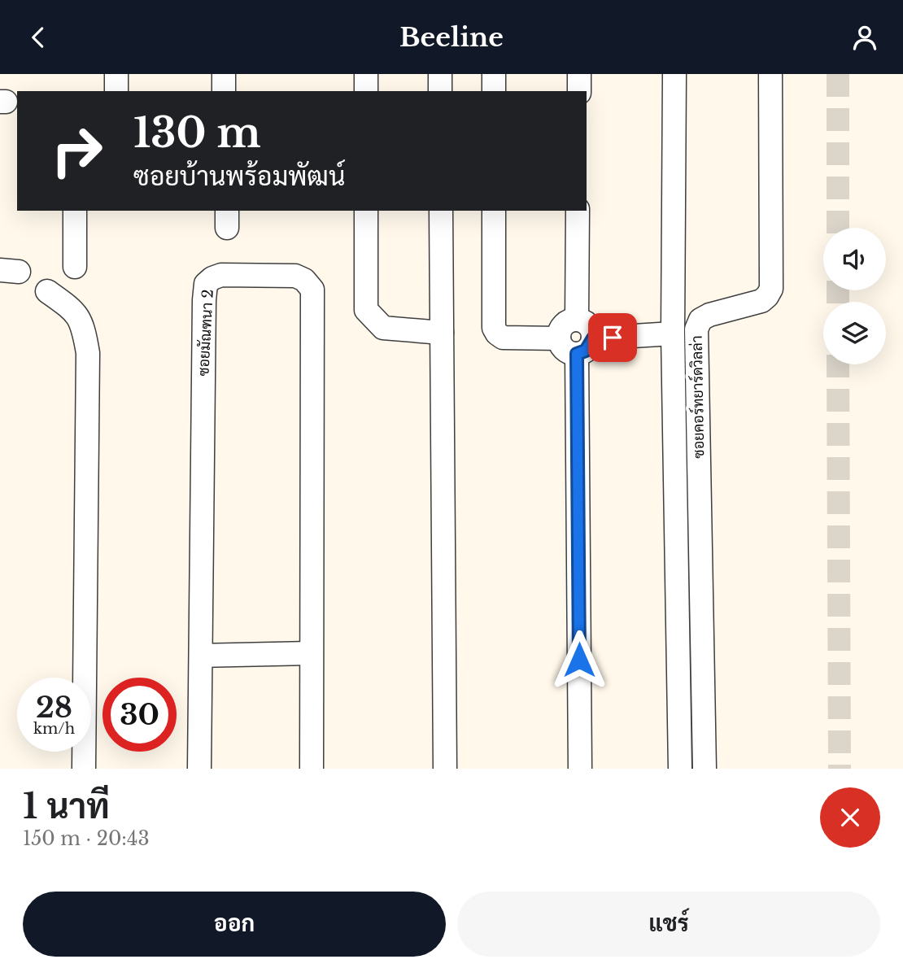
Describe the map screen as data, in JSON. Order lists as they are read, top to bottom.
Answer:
{
  "streets": {
    "street": ["ซอยมัณฑนา 2", "ซอยคอร์ทยาร์ดวิลล่า"]
  },
  "page": {
    "header": "Beeline",
    "turn": ["130 m", "ซอยบ้านพร้อมพัฒน์"],
    "speed": "28 km/h",
    "limit": "30",
    "heading": ["1 นาที", "150 m · 20:43"],
    "buttons": ["ออก", "แชร์"]
  }
}
